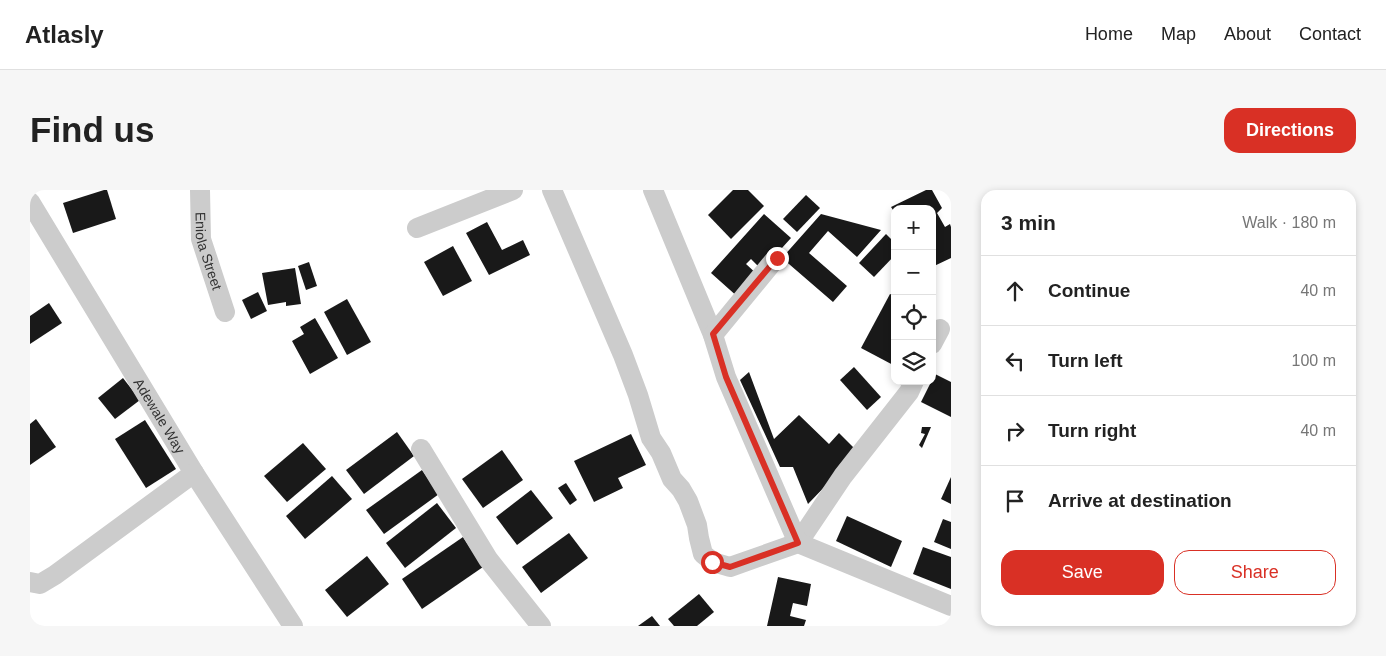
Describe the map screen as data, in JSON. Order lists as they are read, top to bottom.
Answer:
{
  "streets": {
    "street": ["Eniola Street", "Adewale Way"]
  },
  "page": {
    "header": "Atlasly",
    "nav": [
      "Home",
      "Map",
      "About",
      "Contact"
    ],
    "buttons": [
      "Directions",
      ["Save", "Share"]
    ],
    "title": "Find us",
    "heading": ["3 min", "Walk · 180 m"],
    "map_buttons": ["+", "−"],
    "list": [
      ["Continue", "40 m"],
      ["Turn left", "100 m"],
      ["Turn right", "40 m"],
      "Arrive at destination"
    ]
  }
}
